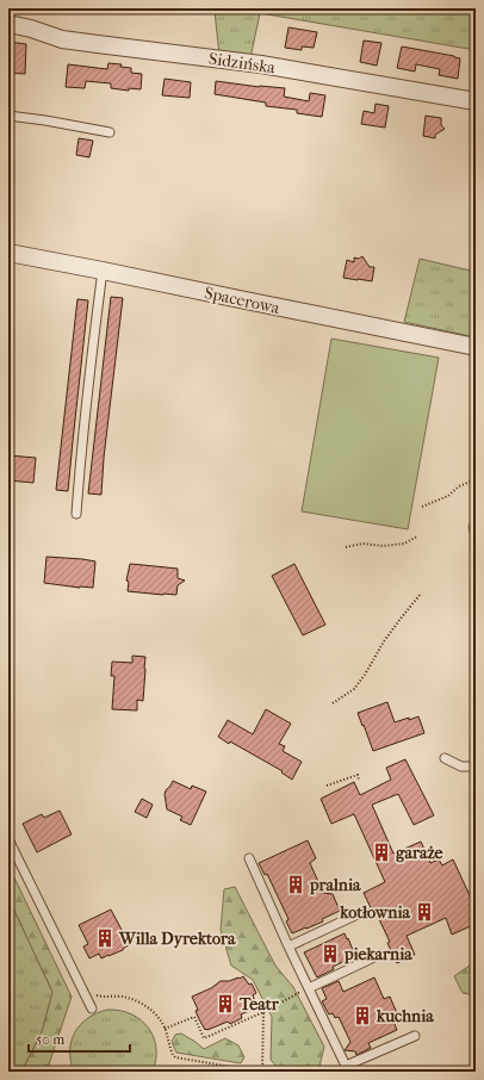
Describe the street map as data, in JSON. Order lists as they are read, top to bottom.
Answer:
{
  "streets": {
    "street": ["Sidzińska", "Spacerowa"]
  },
  "places": {
    "building": [
      "garaże",
      "pralnia",
      "kotłownia",
      "Willa Dyrektora",
      "piekarnia",
      "Teatr",
      "kuchnia"
    ]
  },
  "scale_bar": "50 m"
}
